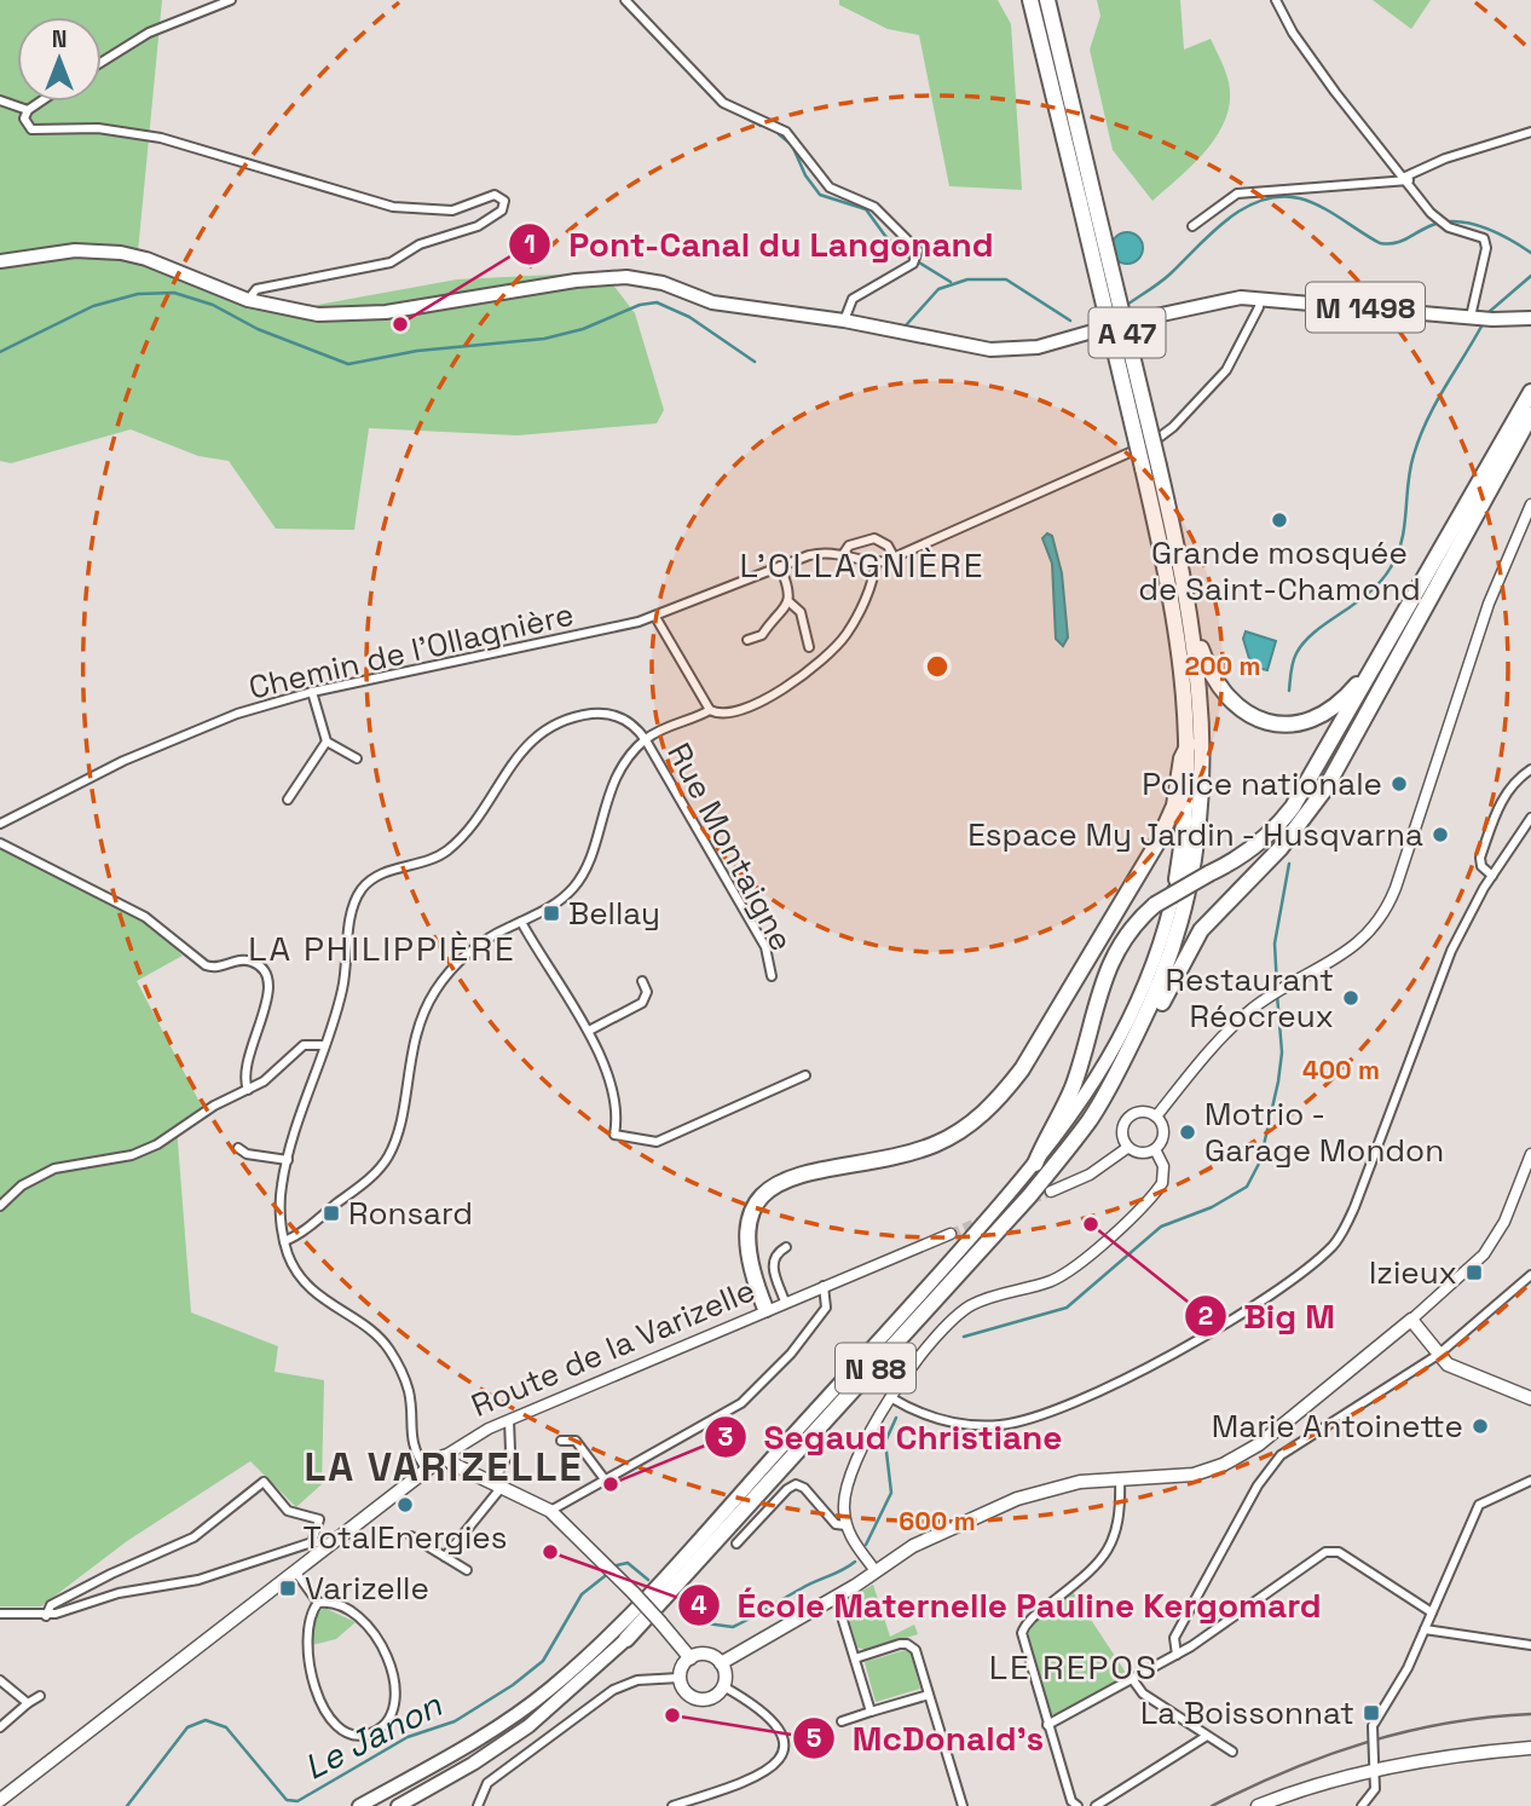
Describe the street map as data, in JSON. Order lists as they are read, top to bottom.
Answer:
{
  "streets": {
    "highway": ["A 47", "N 88"],
    "main road": ["M 1498", "Route de la Varizelle"],
    "street": ["Chemin de l'Ollagnière", "Rue Montaigne"]
  },
  "crossings": [
    ["M 1498", "Chemin de l'Ollagnière"],
    ["A 47", "N 88"]
  ],
  "districts": [
    "L'OLLAGNIÈRE",
    "LA PHILIPPIÈRE",
    "LA VARIZELLE",
    "LE REPOS"
  ],
  "water": ["Le Janon"],
  "places": {
    "other": [
      "Pont-Canal du Langonand",
      "Grande mosquée de Saint-Chamond",
      "Police nationale",
      "Espace My Jardin - Husqvarna",
      "Restaurant Réocreux",
      "Motrio - Garage Mondon",
      "Big M",
      "Marie Antoinette",
      "Segaud Christiane",
      "TotalEnergies",
      "École Maternelle Pauline Kergomard",
      "McDonald's"
    ],
    "transit": [
      "Bellay",
      "Ronsard",
      "Izieux",
      "Varizelle",
      "La Boissonnat"
    ]
  },
  "north": "top",
  "rings": ["200 m", "400 m", "600 m"]
}
